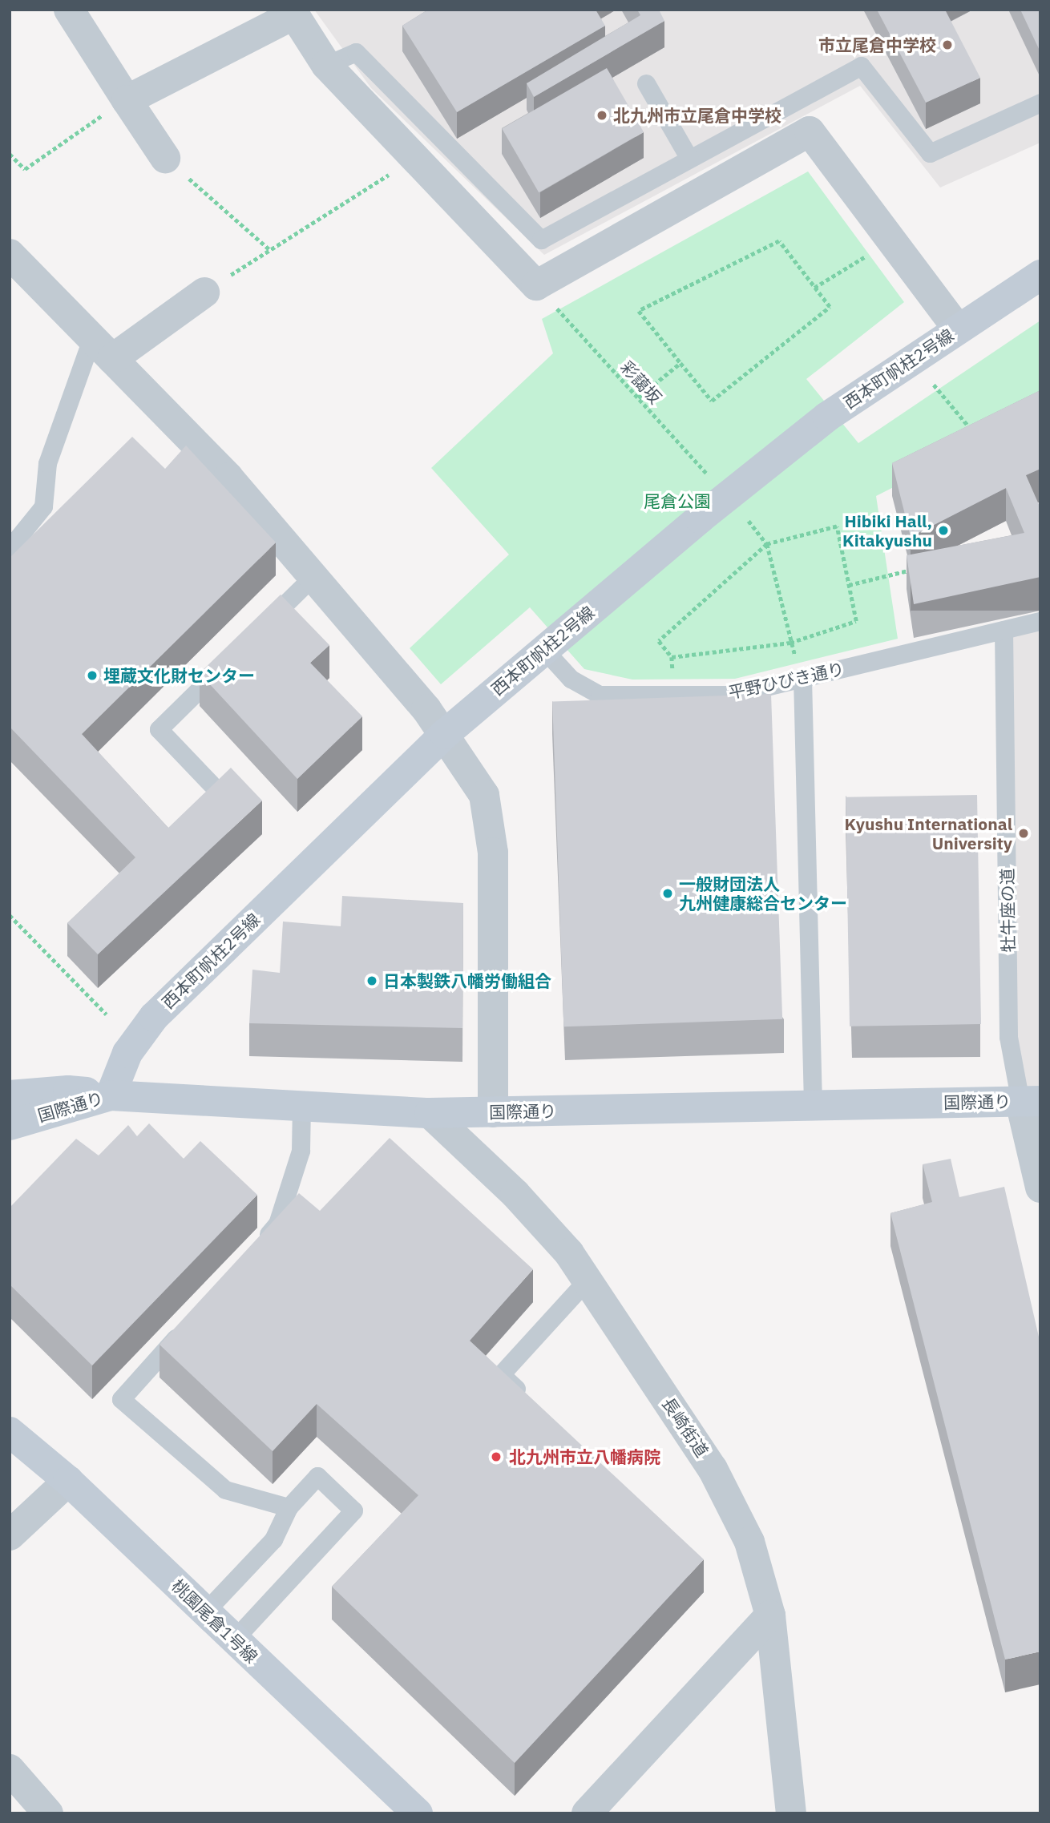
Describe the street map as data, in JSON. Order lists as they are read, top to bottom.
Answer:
{
  "streets": {
    "street": [
      "西本町帆柱2号線",
      "牡牛座の道",
      "国際通り",
      "長崎街道",
      "桃園尾倉1号線"
    ],
    "lane": ["平野ひびき通り"],
    "path": ["彩藹坂"]
  },
  "crossings": [
    ["西本町帆柱2号線", "彩藹坂"],
    ["西本町帆柱2号線", "平野ひびき通り"],
    ["西本町帆柱2号線", "国際通り"],
    ["平野ひびき通り", "牡牛座の道"],
    ["牡牛座の道", "国際通り"],
    ["国際通り", "長崎街道"]
  ],
  "parks": ["尾倉公園"],
  "places": [
    "市立尾倉中学校",
    "北九州市立尾倉中学校",
    "Hibiki Hall, Kitakyushu",
    "埋蔵文化財センター",
    "Kyushu International University",
    "一般財団法人 九州健康総合センター",
    "日本製鉄八幡労働組合",
    "北九州市立八幡病院"
  ]
}
